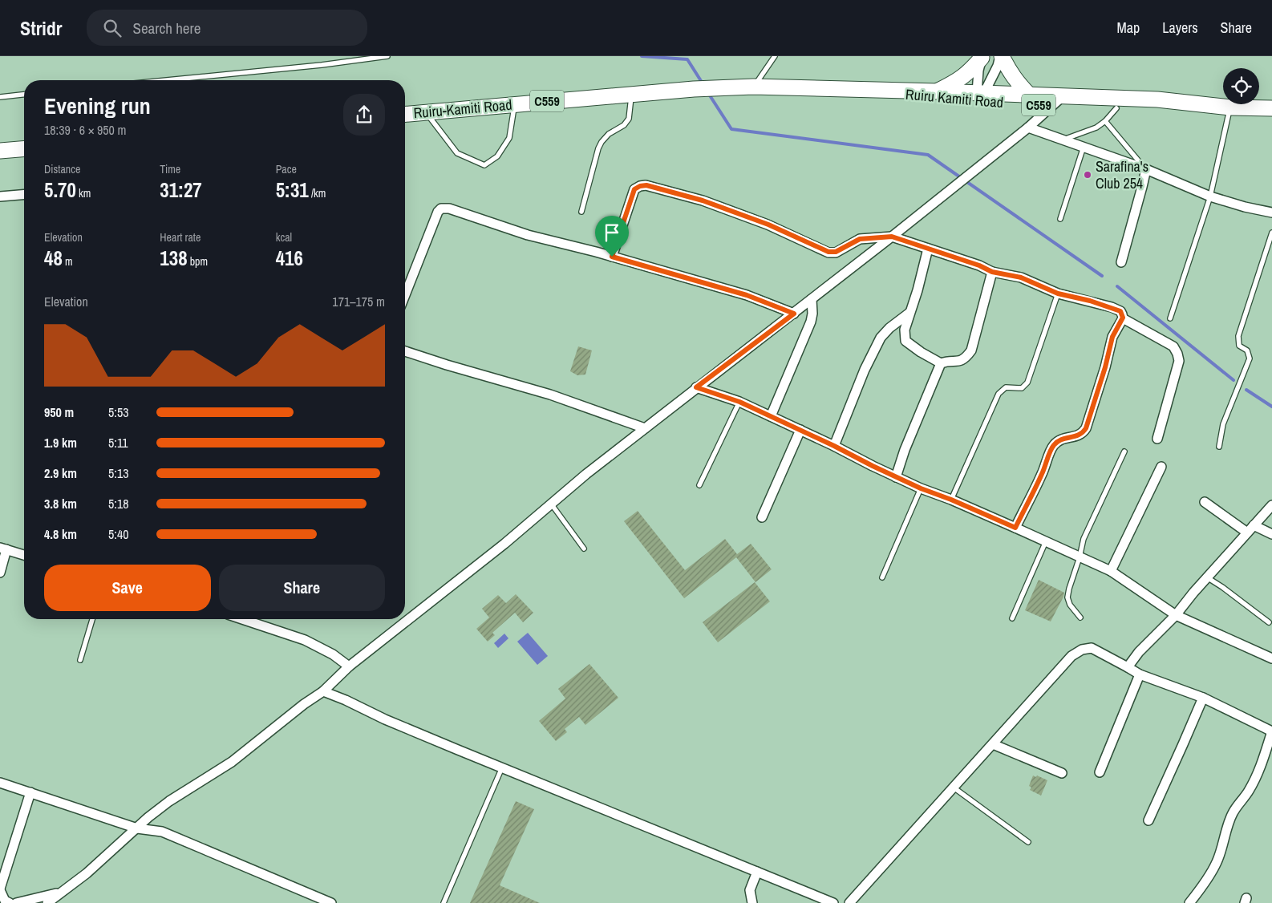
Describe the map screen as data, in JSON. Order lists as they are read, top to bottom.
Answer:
{
  "streets": {
    "main road": ["Ruiru Kamiti Road", "C559", "Ruiru-Kamiti Road"]
  },
  "crossings": [
    ["Ruiru Kamiti Road", "Ruiru-Kamiti Road"]
  ],
  "places": ["Sarafina's Club 254"],
  "page": {
    "header": "Stridr",
    "search": "Search here",
    "nav": ["Map", "Layers", "Share"],
    "heading": ["Evening run", "18:39 · 6 × 950 m"],
    "stats": [
      ["Distance", "5.70 km"],
      ["Time", "31:27"],
      ["Pace", "5:31 /km"],
      ["Elevation", "48 m"],
      ["Heart rate", "138 bpm"],
      ["kcal", "416"]
    ],
    "chart": ["Elevation", "171–175 m"],
    "list": [
      {
        "name": "950 m",
        "note": "5:53"
      },
      {
        "name": "1.9 km",
        "note": "5:11"
      },
      {
        "name": "2.9 km",
        "note": "5:13"
      },
      {
        "name": "3.8 km",
        "note": "5:18"
      },
      {
        "name": "4.8 km",
        "note": "5:40"
      }
    ],
    "buttons": ["Save", "Share"]
  }
}
